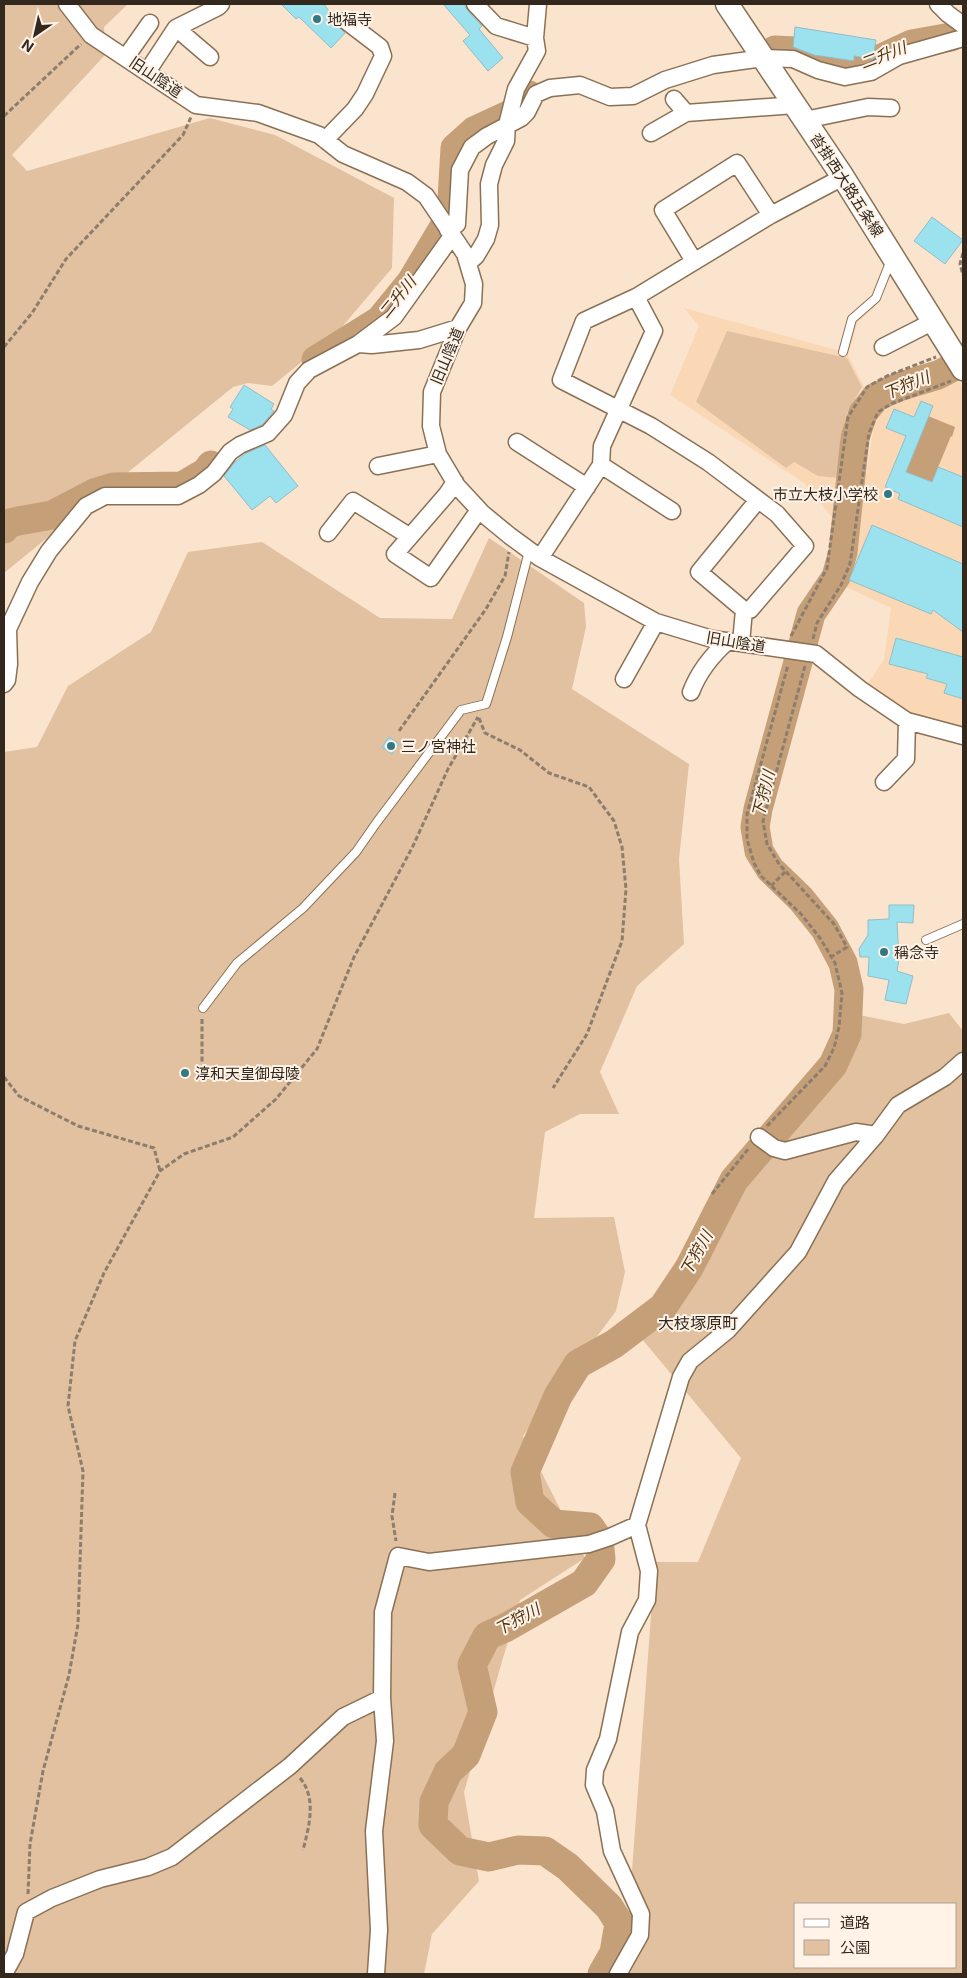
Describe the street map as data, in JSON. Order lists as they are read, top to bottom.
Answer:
{
  "streets": {
    "main road": ["沓掛西大路五条線"],
    "street": ["旧山陰道"]
  },
  "districts": ["大枝塚原町"],
  "water": ["二升川", "下狩川"],
  "places": [
    "地福寺",
    "市立大枝小学校",
    "三ノ宮神社",
    "稱念寺",
    "淳和天皇御母陵"
  ],
  "legend": ["道路", "公園"],
  "north": "bottom left"
}
